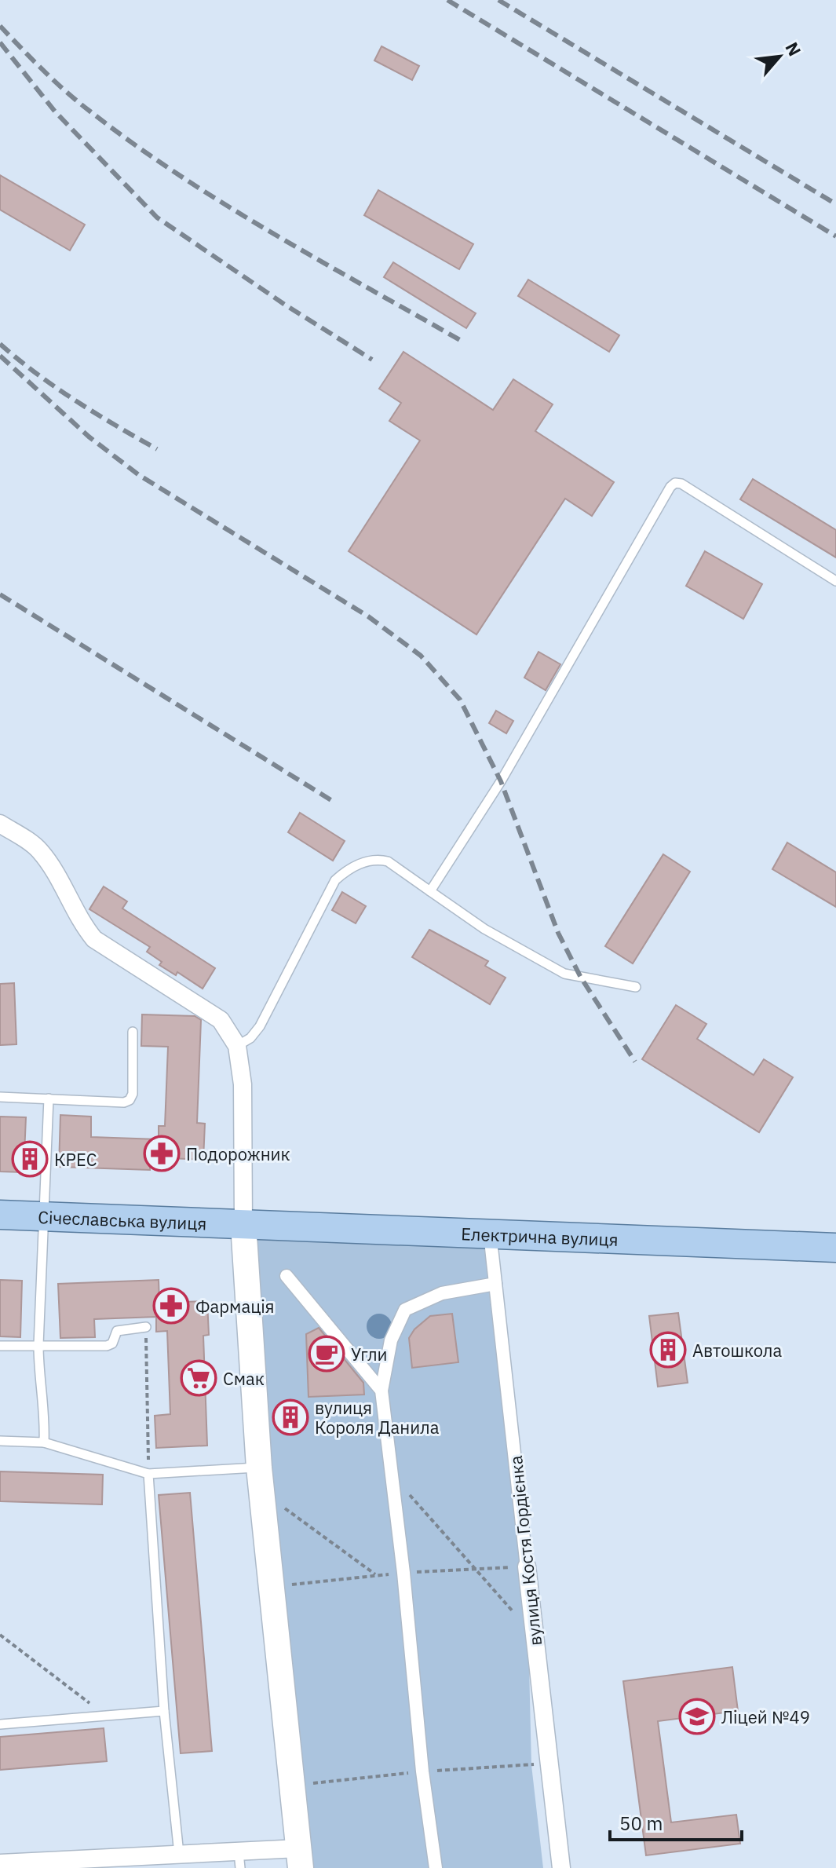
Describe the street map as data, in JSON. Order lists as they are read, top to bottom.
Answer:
{
  "streets": {
    "main road": ["Січеславська вулиця", "Електрична вулиця"],
    "street": ["вулиця Костя Гордієнка"]
  },
  "crossings": [
    ["Січеславська вулиця", "Електрична вулиця"],
    ["Електрична вулиця", "вулиця Костя Гордієнка"]
  ],
  "places": {
    "pharmacy": ["Подорожник", "Фармація"],
    "building": ["КРЕС", "Автошкола", "вулиця Короля Данила"],
    "cafe": ["Угли"],
    "supermarket": ["Смак"],
    "school or university": ["Ліцей №49"]
  },
  "scale_bar": "50 m",
  "north": "top right"
}
